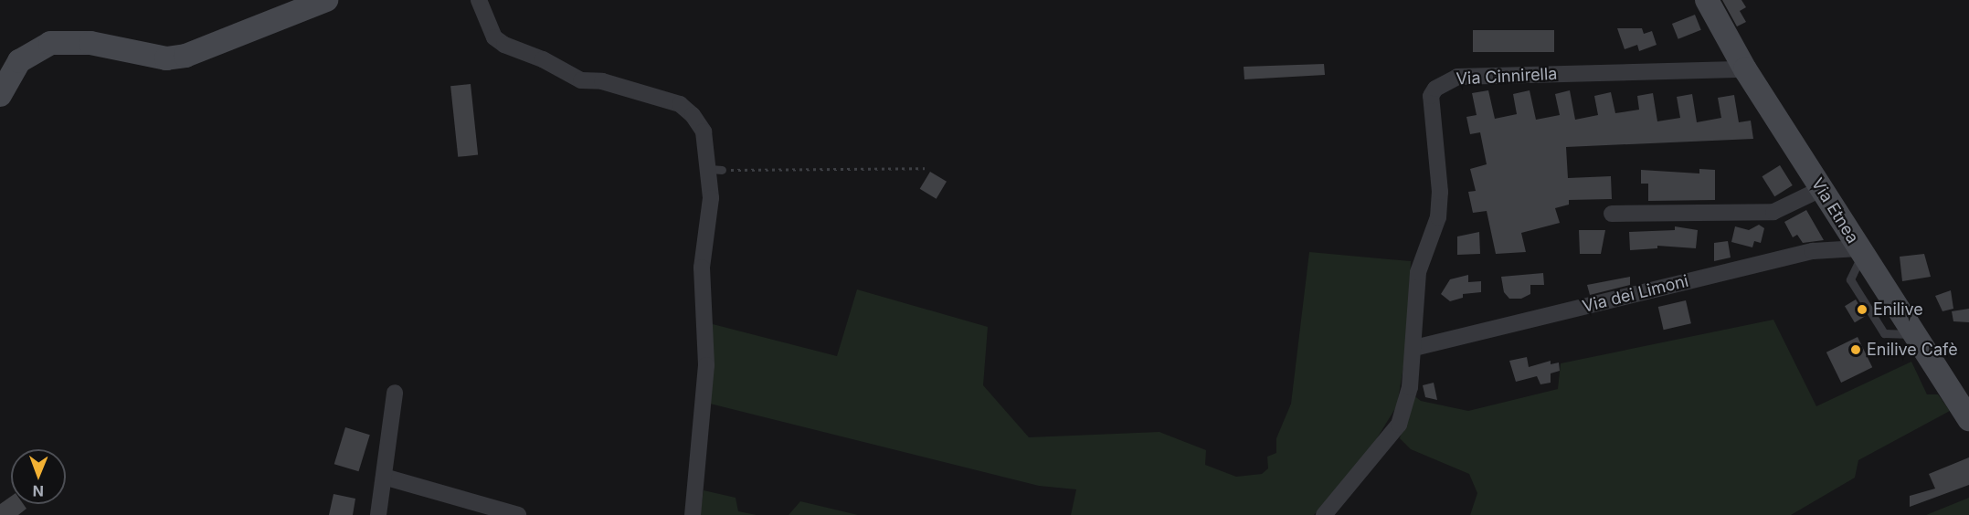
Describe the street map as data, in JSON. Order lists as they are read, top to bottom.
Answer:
{
  "streets": {
    "main road": ["Via Etnea"],
    "street": ["Via Cinnirella", "Via dei Limoni"]
  },
  "crossings": [
    ["Via Cinnirella", "Via Etnea"],
    ["Via Cinnirella", "Via dei Limoni"],
    ["Via Etnea", "Via dei Limoni"]
  ],
  "places": ["Enilive", "Enilive Cafè"],
  "north": "bottom"
}
